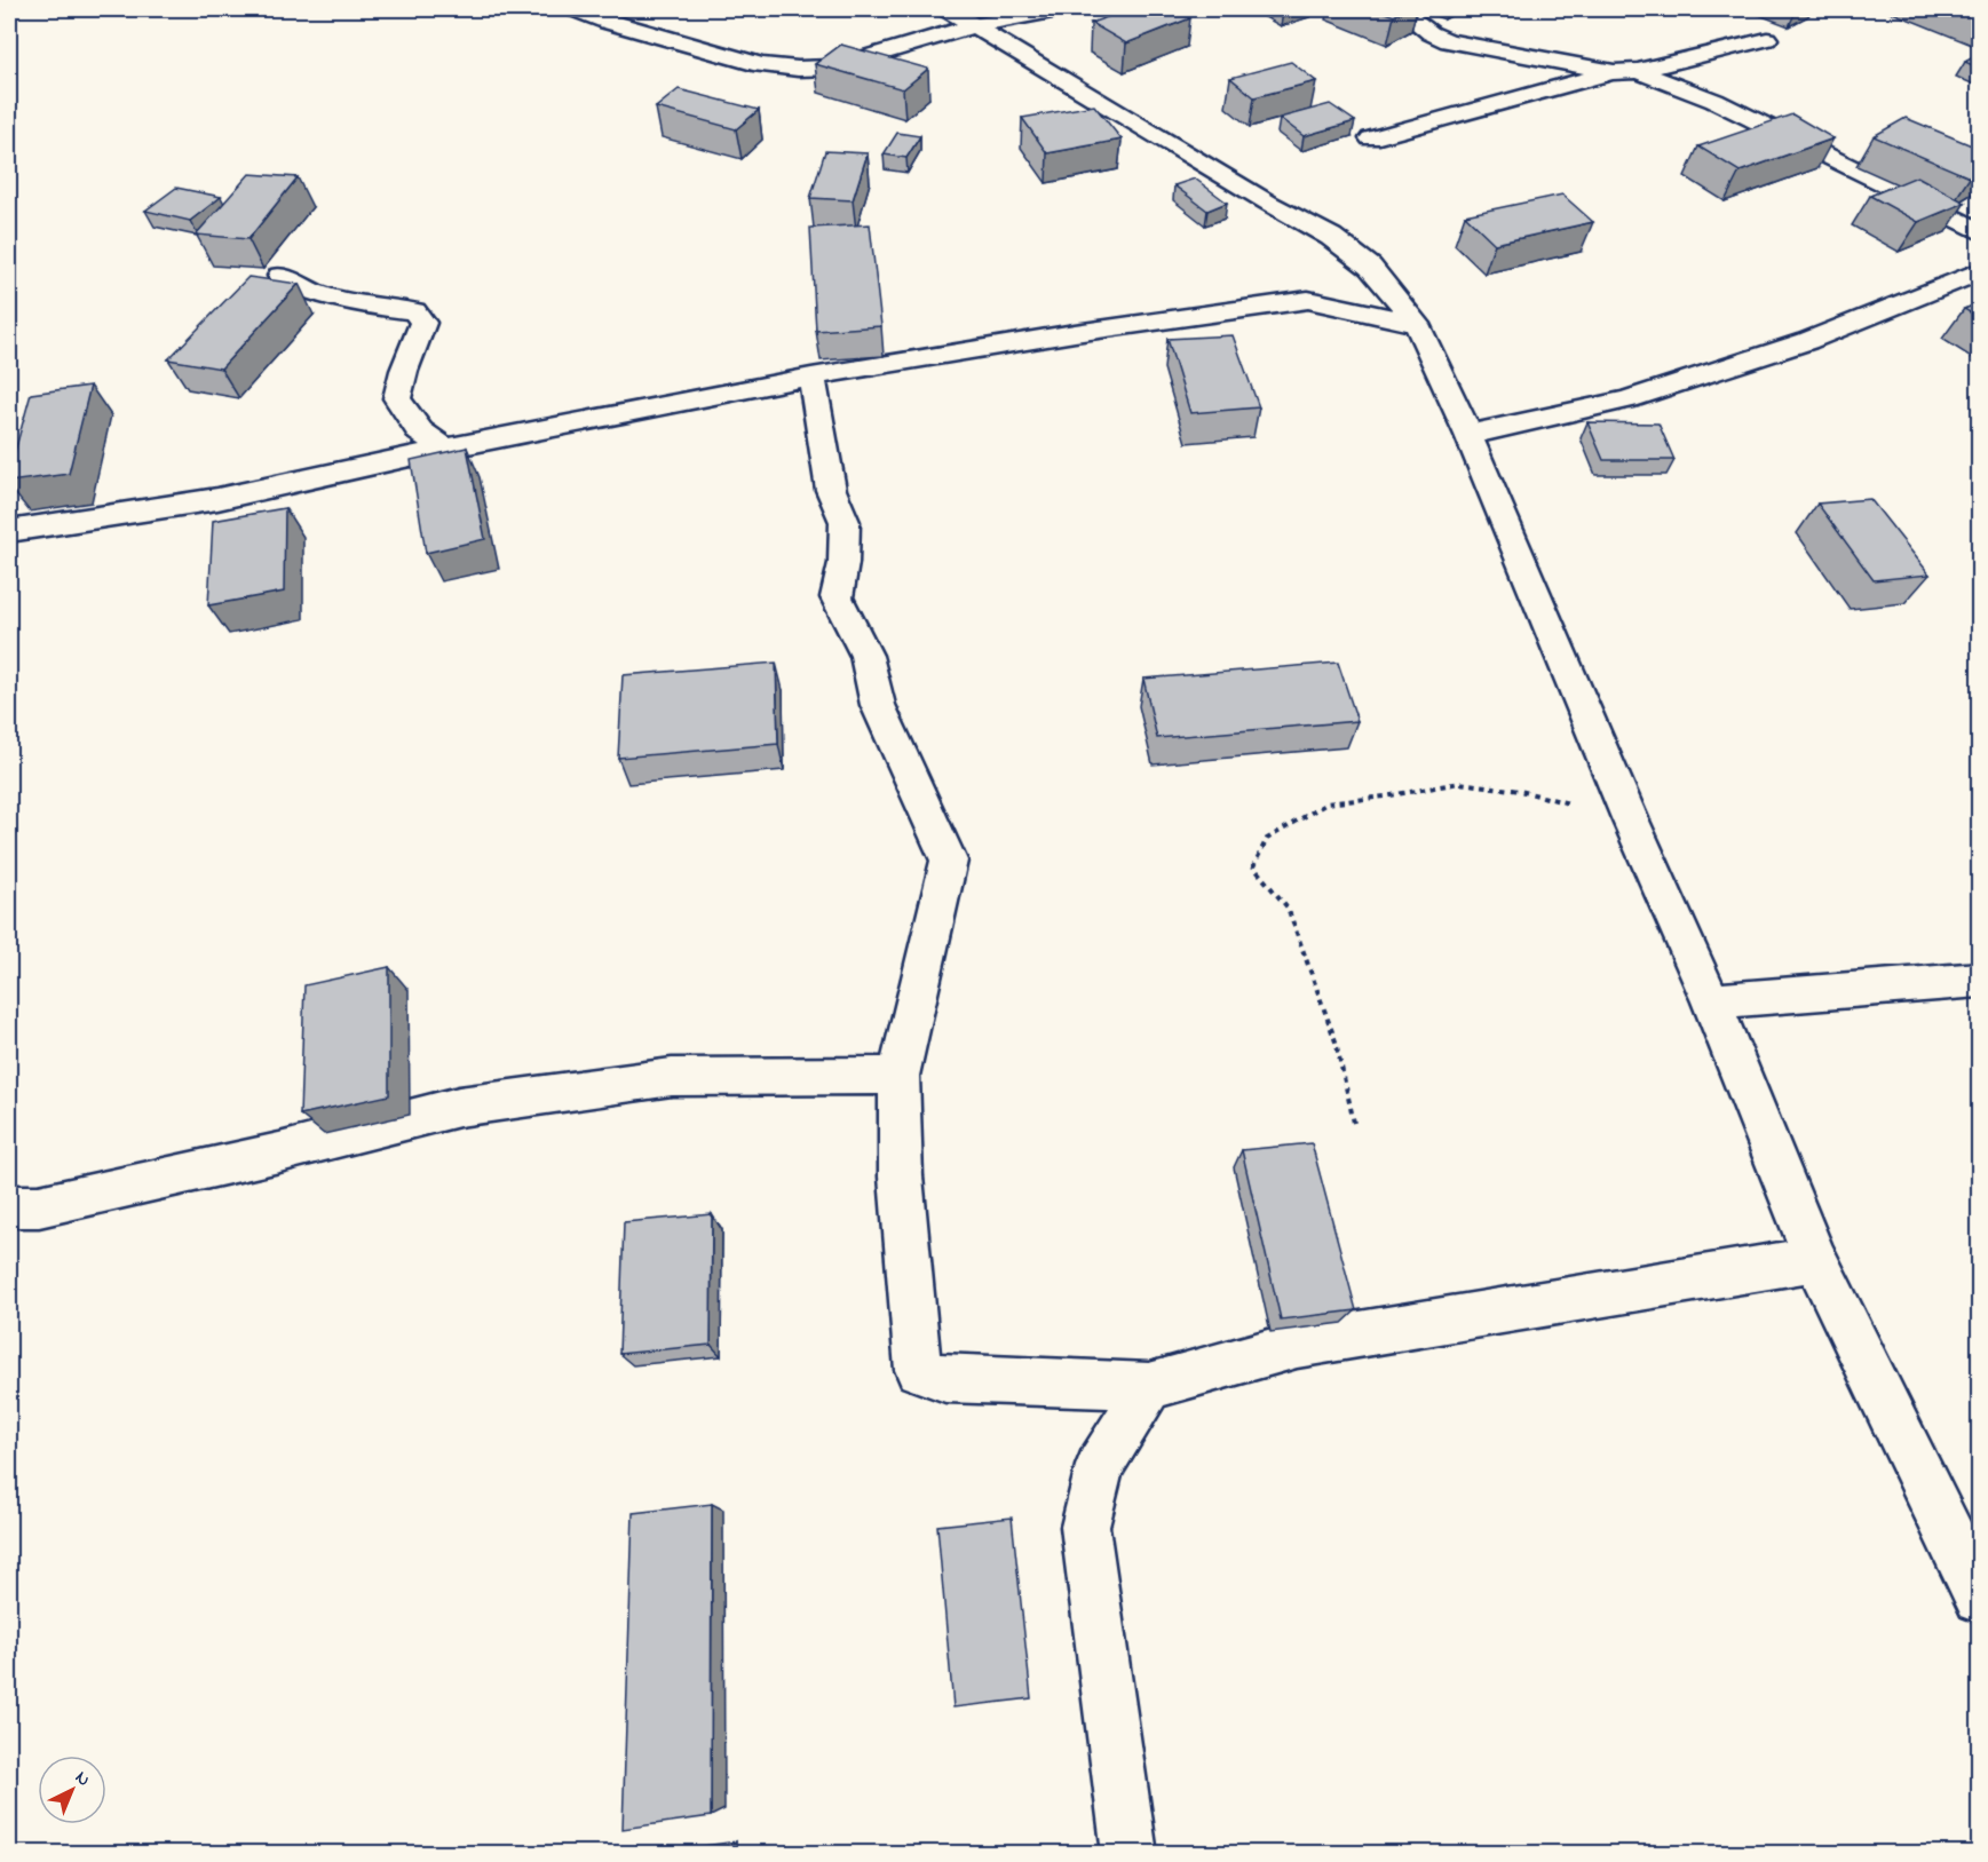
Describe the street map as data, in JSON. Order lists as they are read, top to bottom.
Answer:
{
  "north": "top right"
}
